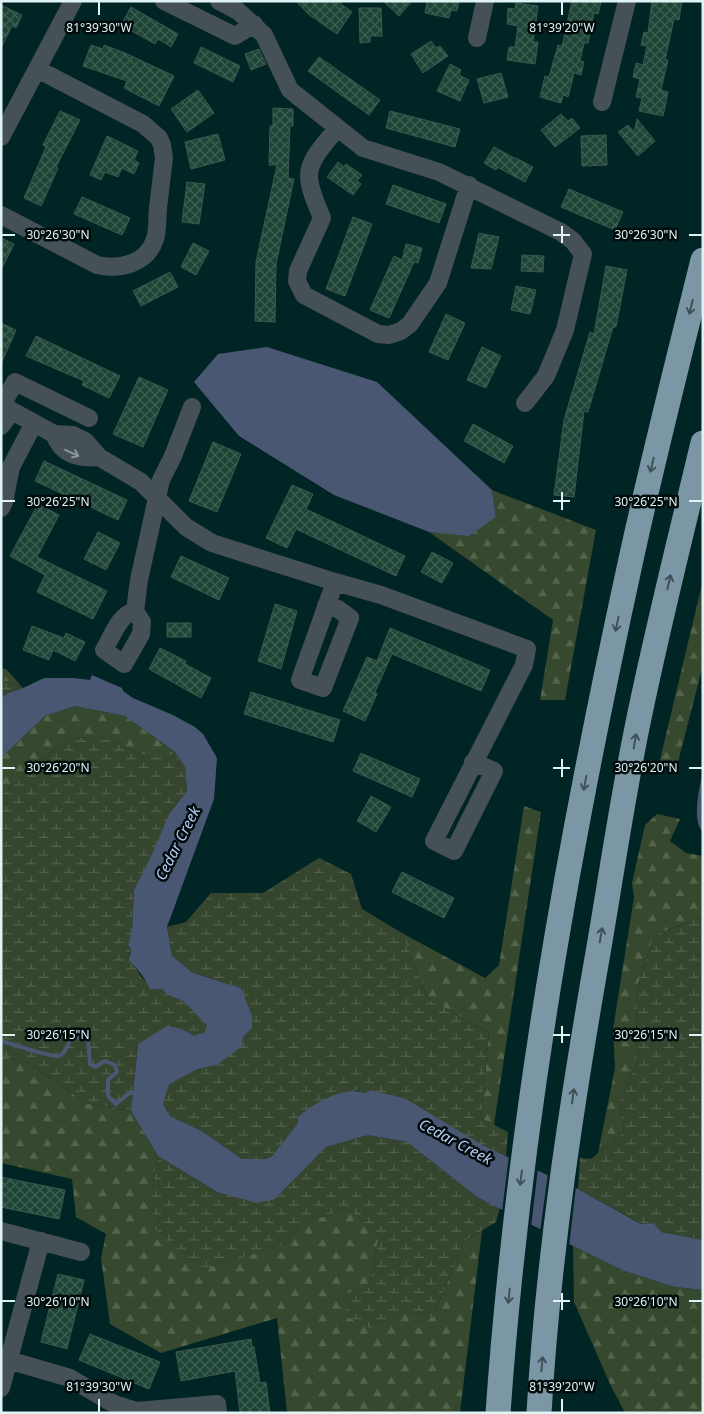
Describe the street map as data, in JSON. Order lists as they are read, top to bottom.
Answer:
{
  "water": ["Cedar Creek"],
  "coordinates": [
    "81°39'30\"W",
    "81°39'20\"W",
    "30°26'30\"N",
    "30°26'25\"N",
    "30°26'20\"N",
    "30°26'15\"N",
    "30°26'10\"N"
  ]
}
